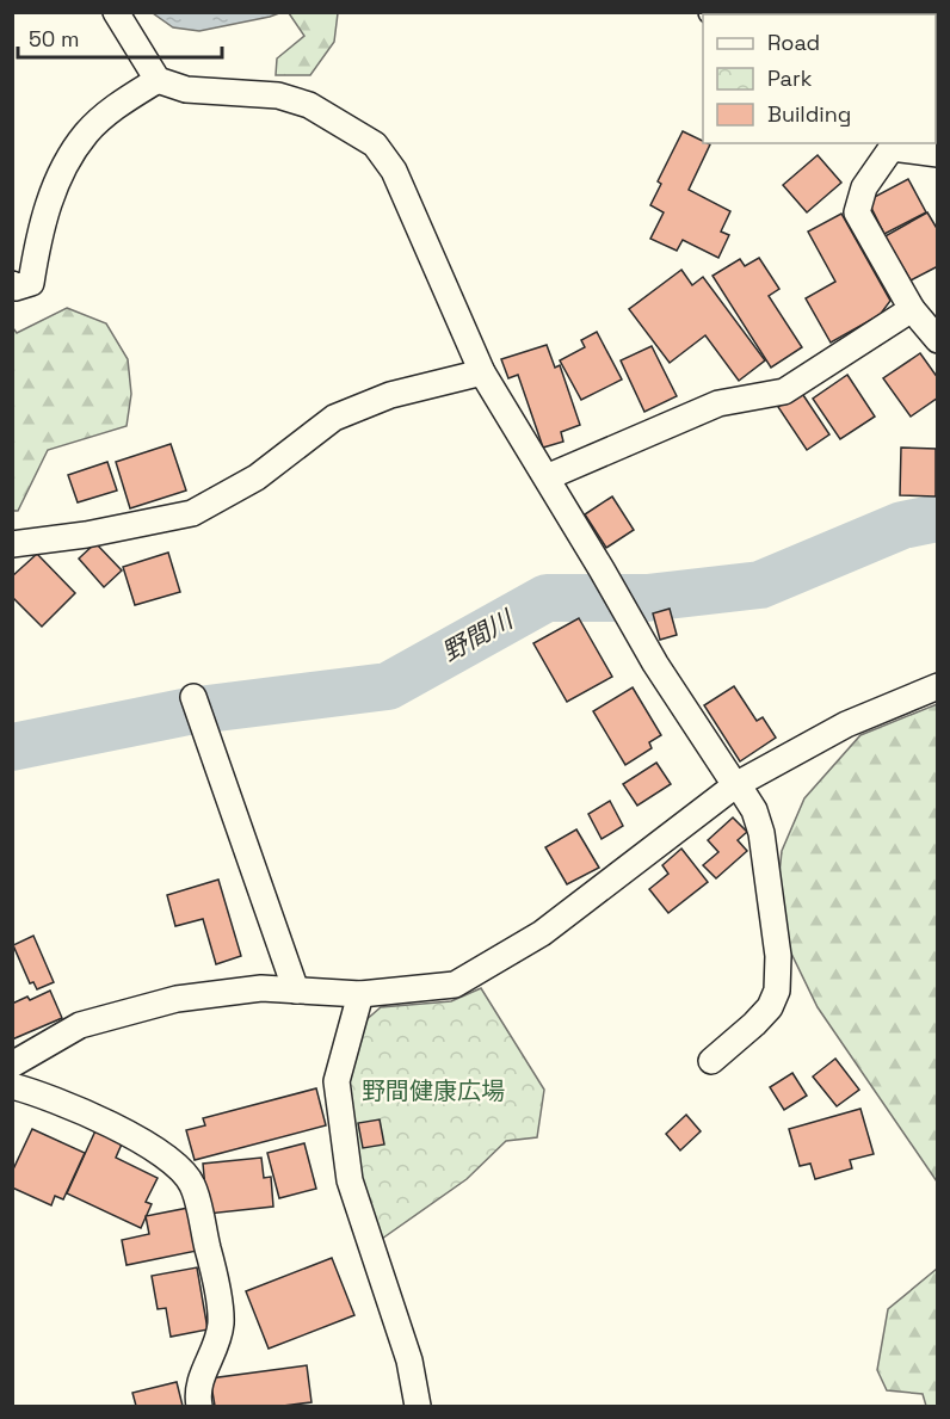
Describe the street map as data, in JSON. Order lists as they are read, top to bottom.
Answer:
{
  "water": ["野間川"],
  "parks": ["野間健康広場"],
  "legend": ["Road", "Park", "Building"],
  "scale_bar": "50 m"
}
